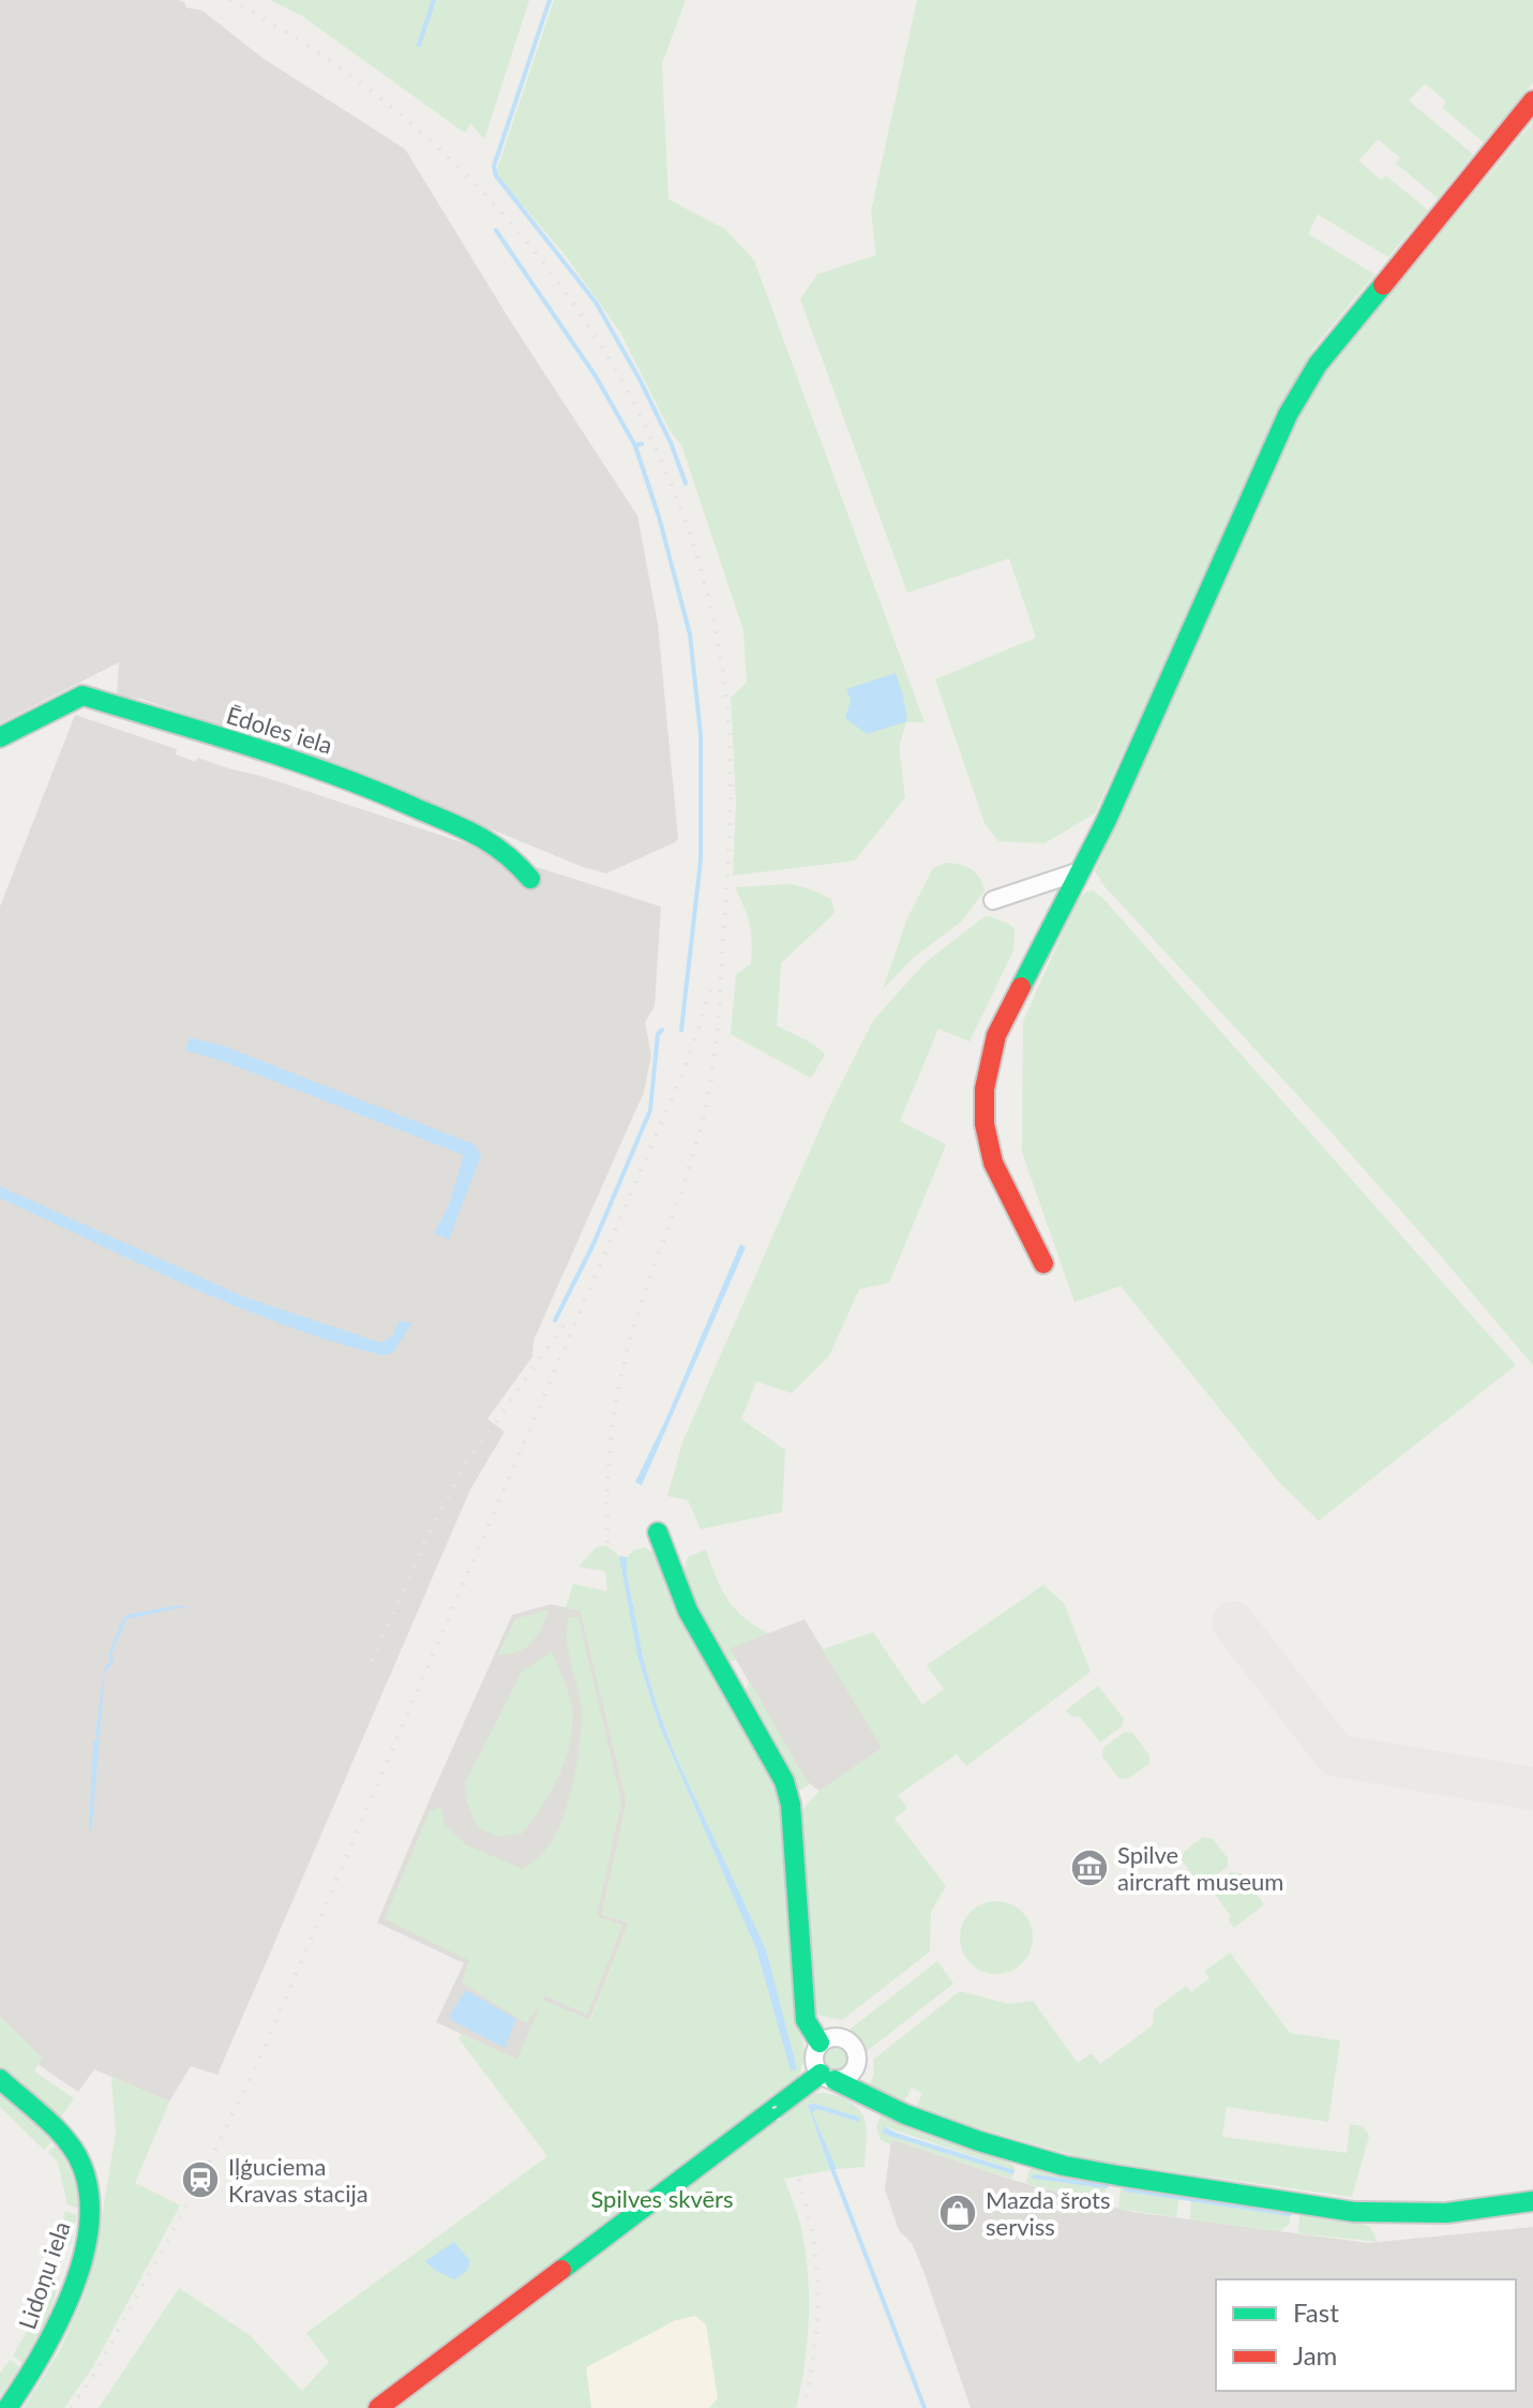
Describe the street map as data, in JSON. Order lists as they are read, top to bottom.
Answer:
{
  "streets": {
    "street": ["Ēdoles iela", "Lidoņu iela"]
  },
  "parks": ["Spilves skvērs"],
  "places": {
    "museum": ["Spilve aircraft museum"],
    "station": ["Iļģuciema Kravas stacija"],
    "shop": ["Mazda šrots serviss"]
  },
  "legend": ["Fast", "Jam"]
}
